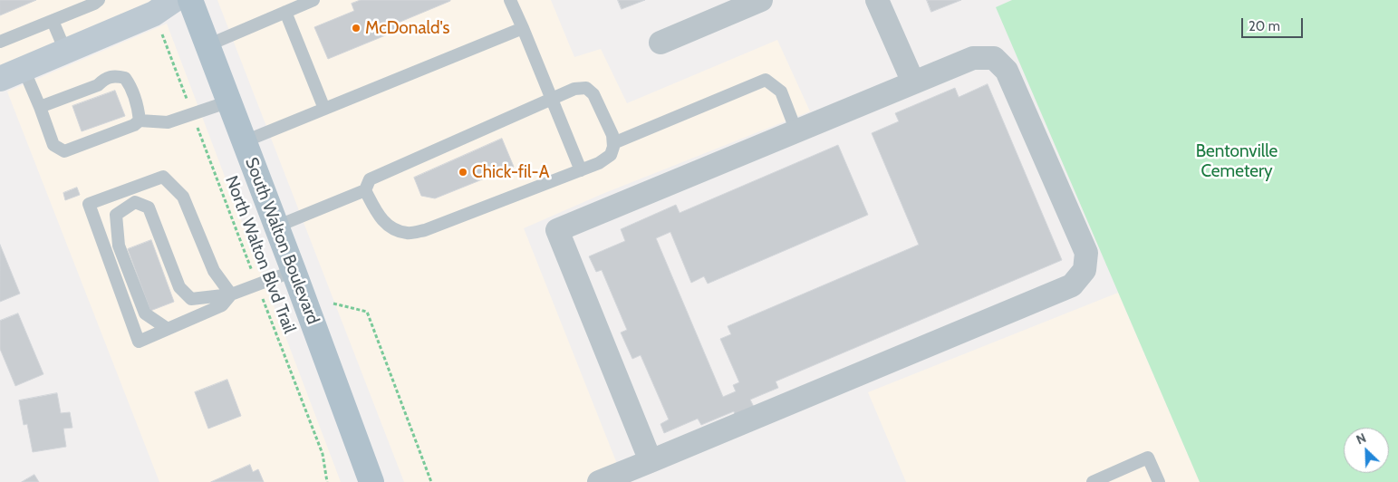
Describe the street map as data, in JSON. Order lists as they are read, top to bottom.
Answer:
{
  "streets": {
    "main road": ["South Walton Boulevard"],
    "path": ["North Walton Blvd Trail"]
  },
  "parks": ["Bentonville Cemetery"],
  "places": ["McDonald's", "Chick-fil-A"],
  "scale_bar": "20 m",
  "north": "top left"
}
